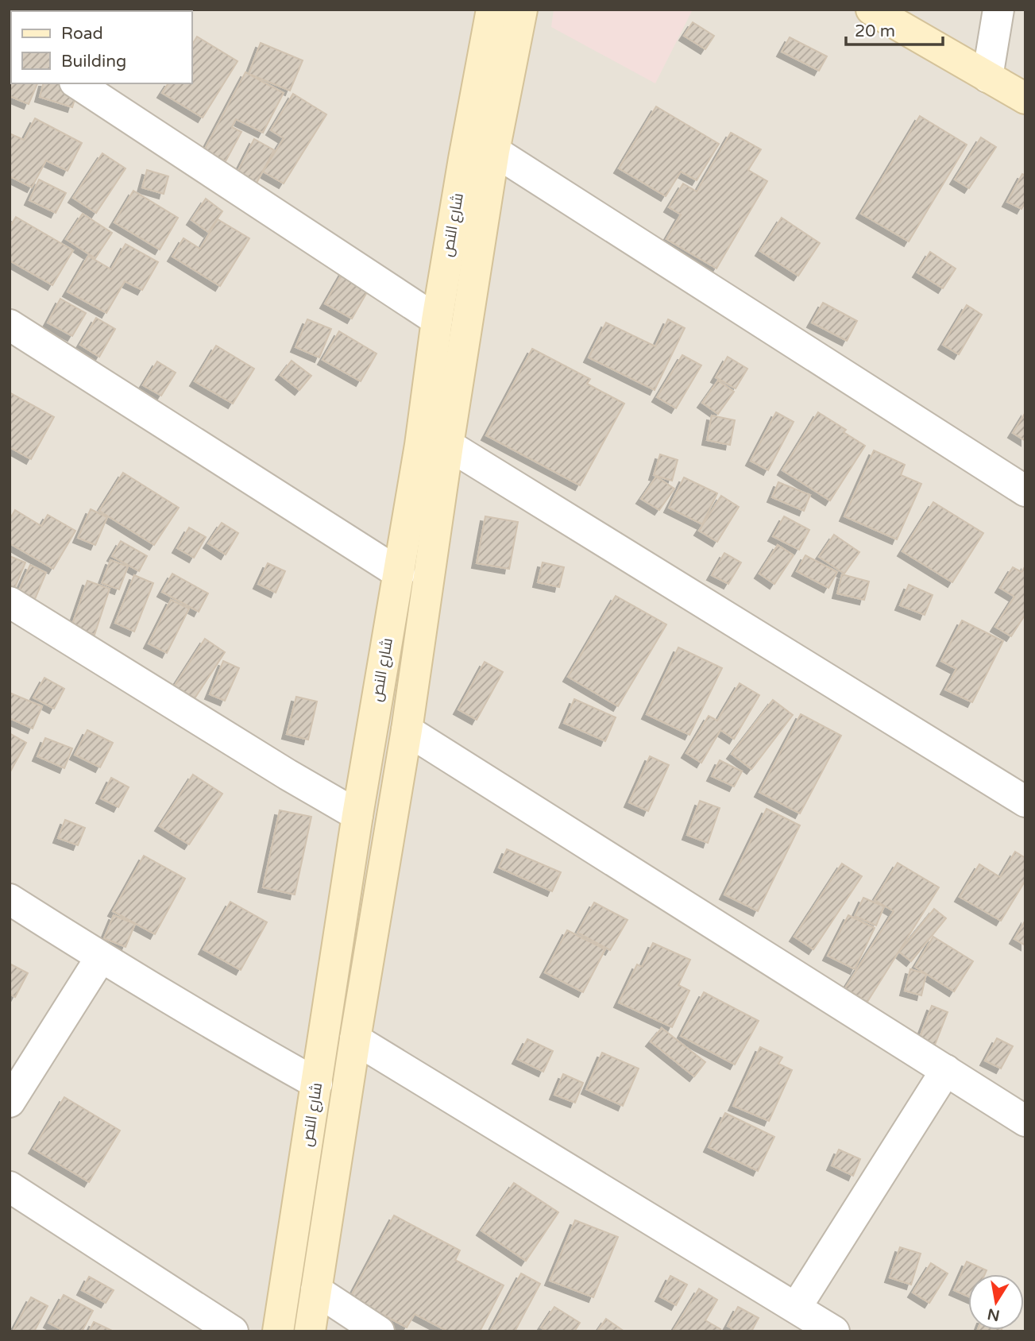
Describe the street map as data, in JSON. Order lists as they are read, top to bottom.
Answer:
{
  "streets": {
    "main road": ["شارع النص"]
  },
  "legend": ["Road", "Building"],
  "scale_bar": "20 m",
  "north": "bottom"
}
